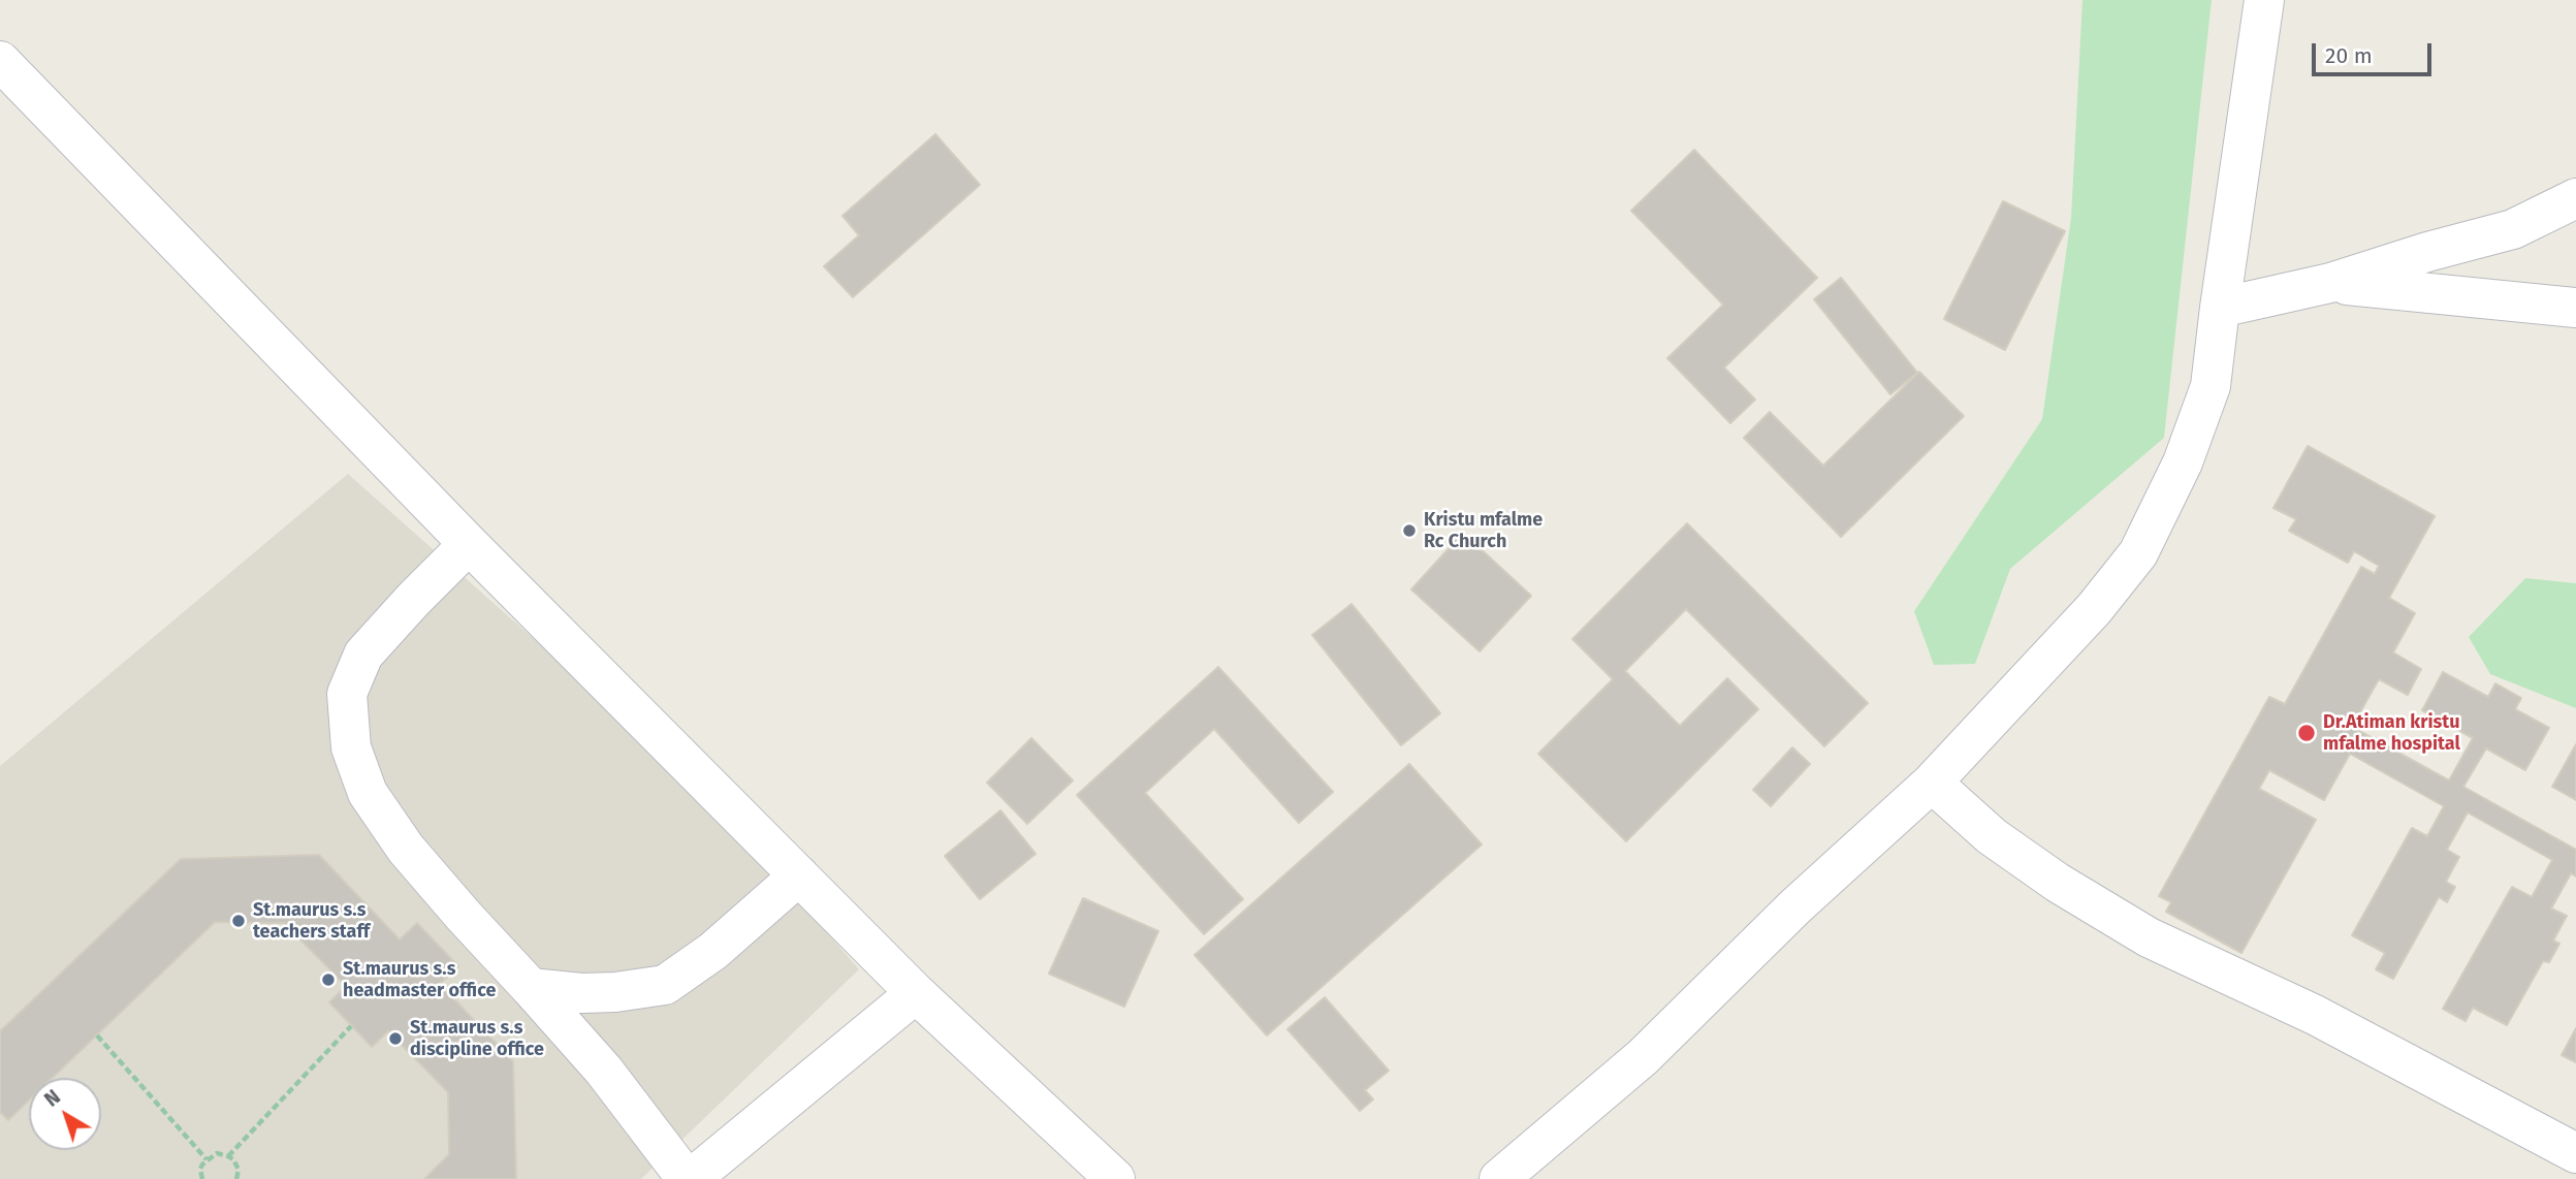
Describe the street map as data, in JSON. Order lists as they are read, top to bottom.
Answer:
{
  "places": [
    "Kristu mfalme Rc Church",
    "Dr.Atiman kristu mfalme hospital",
    "St.maurus s.s teachers staff",
    "St.maurus s.s headmaster office",
    "St.maurus s.s discipline office"
  ],
  "scale_bar": "20 m",
  "north": "top left"
}
